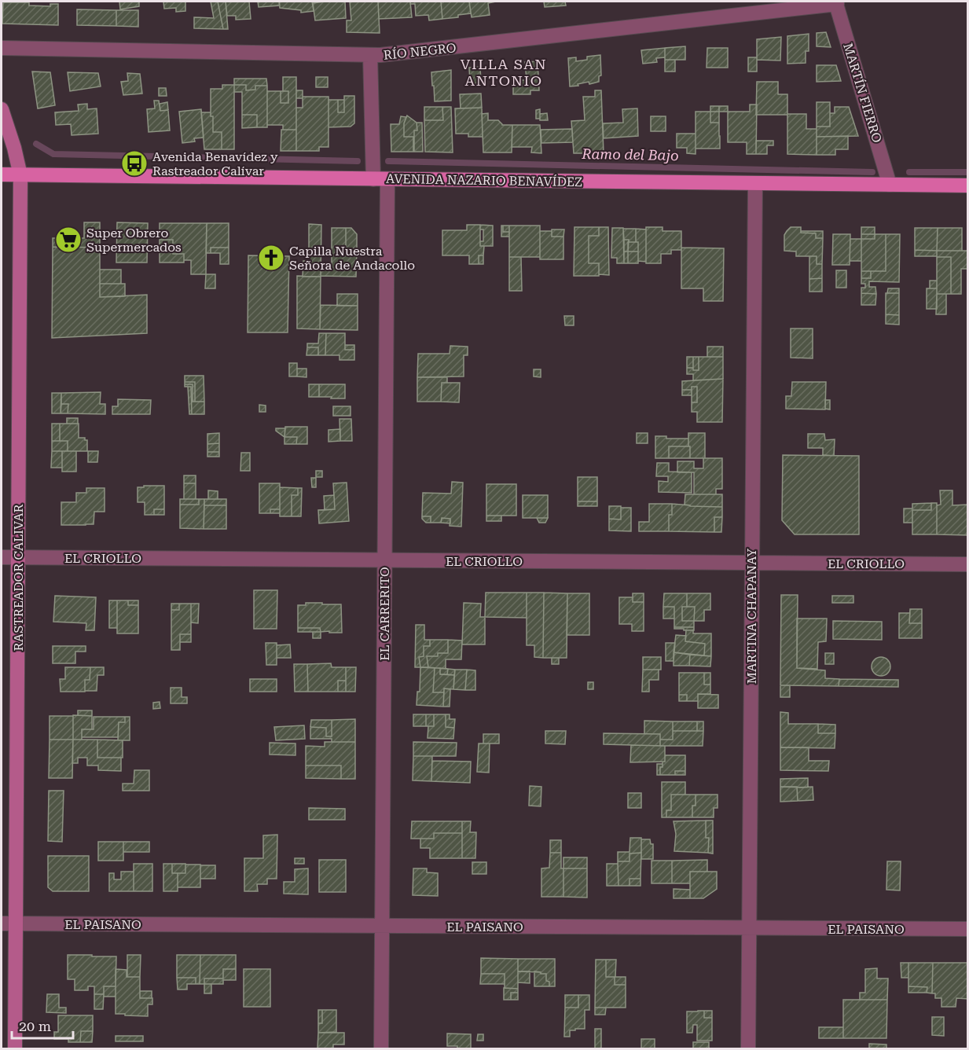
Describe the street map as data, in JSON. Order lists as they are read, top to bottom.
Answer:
{
  "streets": {
    "main road": ["AVENIDA NAZARIO BENAVÍDEZ", "RASTREADOR CALIVAR"],
    "street": [
      "RÍO NEGRO",
      "MARTÍN FIERRO",
      "EL CRIOLLO",
      "EL CARRERITO",
      "MARTINA CHAPANAY",
      "EL PAISANO"
    ]
  },
  "crossings": [
    ["RÍO NEGRO", "MARTÍN FIERRO"],
    ["RÍO NEGRO", "EL CARRERITO"],
    ["MARTÍN FIERRO", "AVENIDA NAZARIO BENAVÍDEZ"],
    ["AVENIDA NAZARIO BENAVÍDEZ", "RASTREADOR CALIVAR"],
    ["AVENIDA NAZARIO BENAVÍDEZ", "EL CARRERITO"],
    ["AVENIDA NAZARIO BENAVÍDEZ", "MARTINA CHAPANAY"],
    ["EL CRIOLLO", "RASTREADOR CALIVAR"],
    ["EL CRIOLLO", "EL CARRERITO"],
    ["EL CRIOLLO", "MARTINA CHAPANAY"],
    ["RASTREADOR CALIVAR", "EL PAISANO"],
    ["EL CARRERITO", "EL PAISANO"],
    ["MARTINA CHAPANAY", "EL PAISANO"]
  ],
  "districts": ["VILLA SAN ANTONIO"],
  "water": ["Ramo del Bajo"],
  "places": {
    "bus stop": ["Avenida Benavídez y Rastreador Calívar"],
    "supermarket": ["Super Obrero Supermercados"],
    "church": ["Capilla Nuestra Señora de Andacollo"]
  },
  "scale_bar": "20 m"
}
